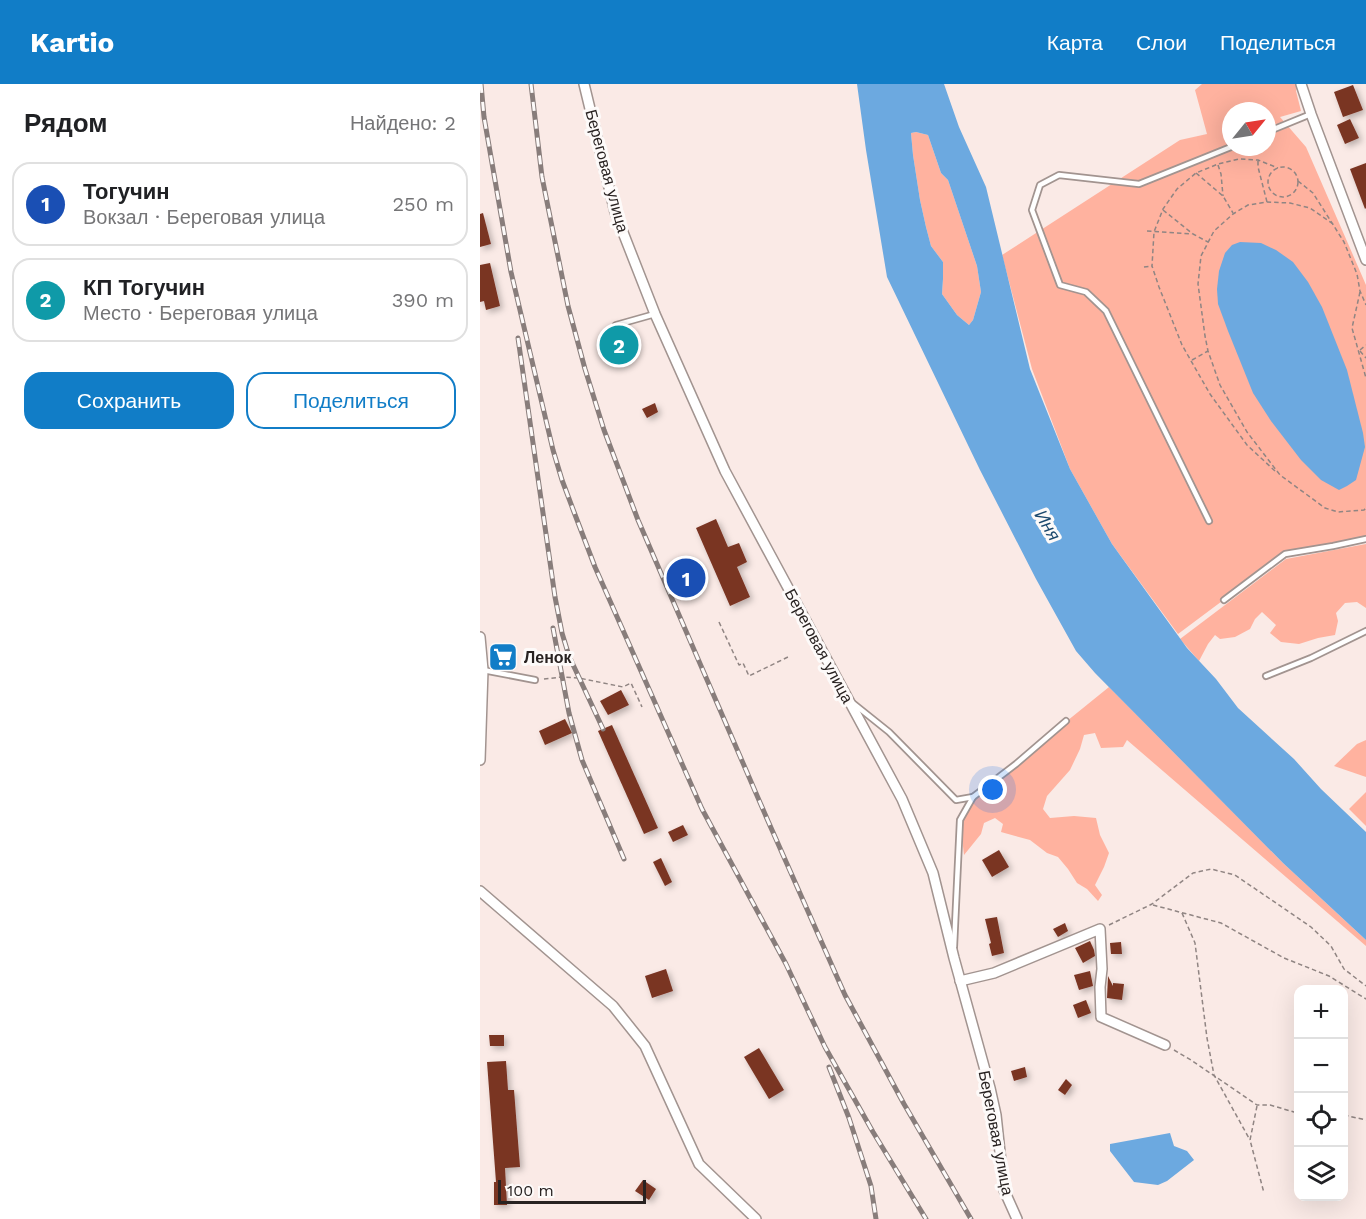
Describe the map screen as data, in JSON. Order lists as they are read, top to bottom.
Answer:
{
  "streets": {
    "street": ["Береговая улица"]
  },
  "water": ["Иня"],
  "places": {
    "supermarket": ["Ленок"]
  },
  "scale_bar": "100 m",
  "north": "top right",
  "page": {
    "header": "Kartio",
    "nav": ["Карта", "Слои", "Поделиться"],
    "heading": ["Рядом", "Найдено: 2"],
    "list": [
      {
        "mark": "1",
        "name": "Тогучин",
        "note": "Вокзал · Береговая улица",
        "value": "250 m"
      },
      {
        "mark": "2",
        "name": "КП Тогучин",
        "note": "Место · Береговая улица",
        "value": "390 m"
      }
    ],
    "pins": ["2", "1"],
    "buttons": ["Сохранить", "Поделиться"],
    "map_buttons": ["+", "−"],
    "scale": "100 m"
  }
}
